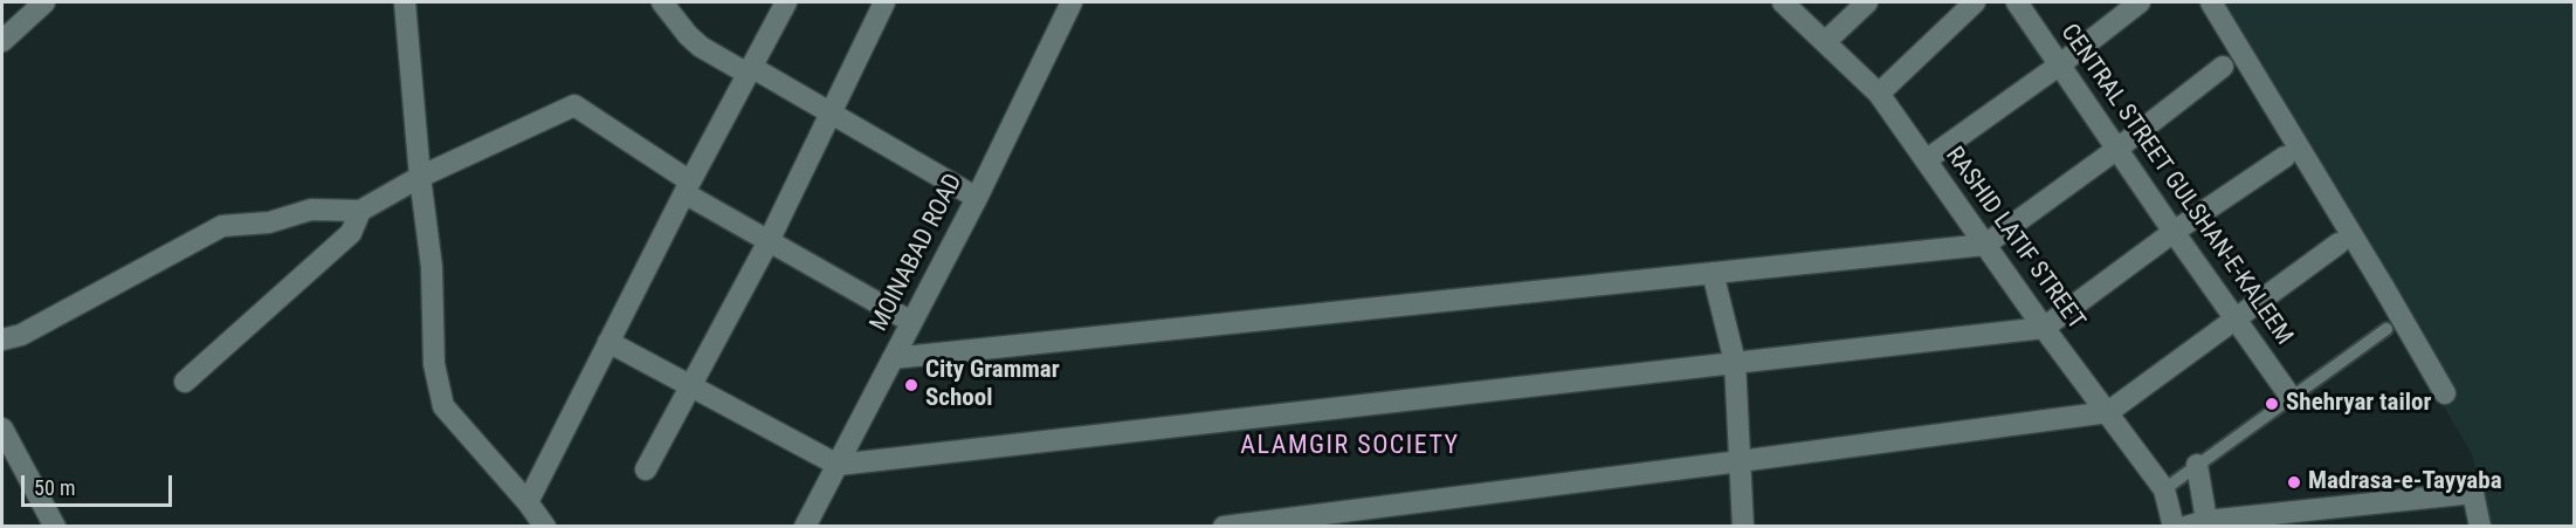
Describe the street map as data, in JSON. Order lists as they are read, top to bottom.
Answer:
{
  "streets": {
    "street": ["CENTRAL STREET GULSHAN-E-KALEEM", "RASHID LATIF STREET", "MOINABAD ROAD"]
  },
  "districts": ["ALAMGIR SOCIETY"],
  "places": ["City Grammar School", "Shehryar tailor", "Madrasa-e-Tayyaba"],
  "scale_bar": "50 m"
}
